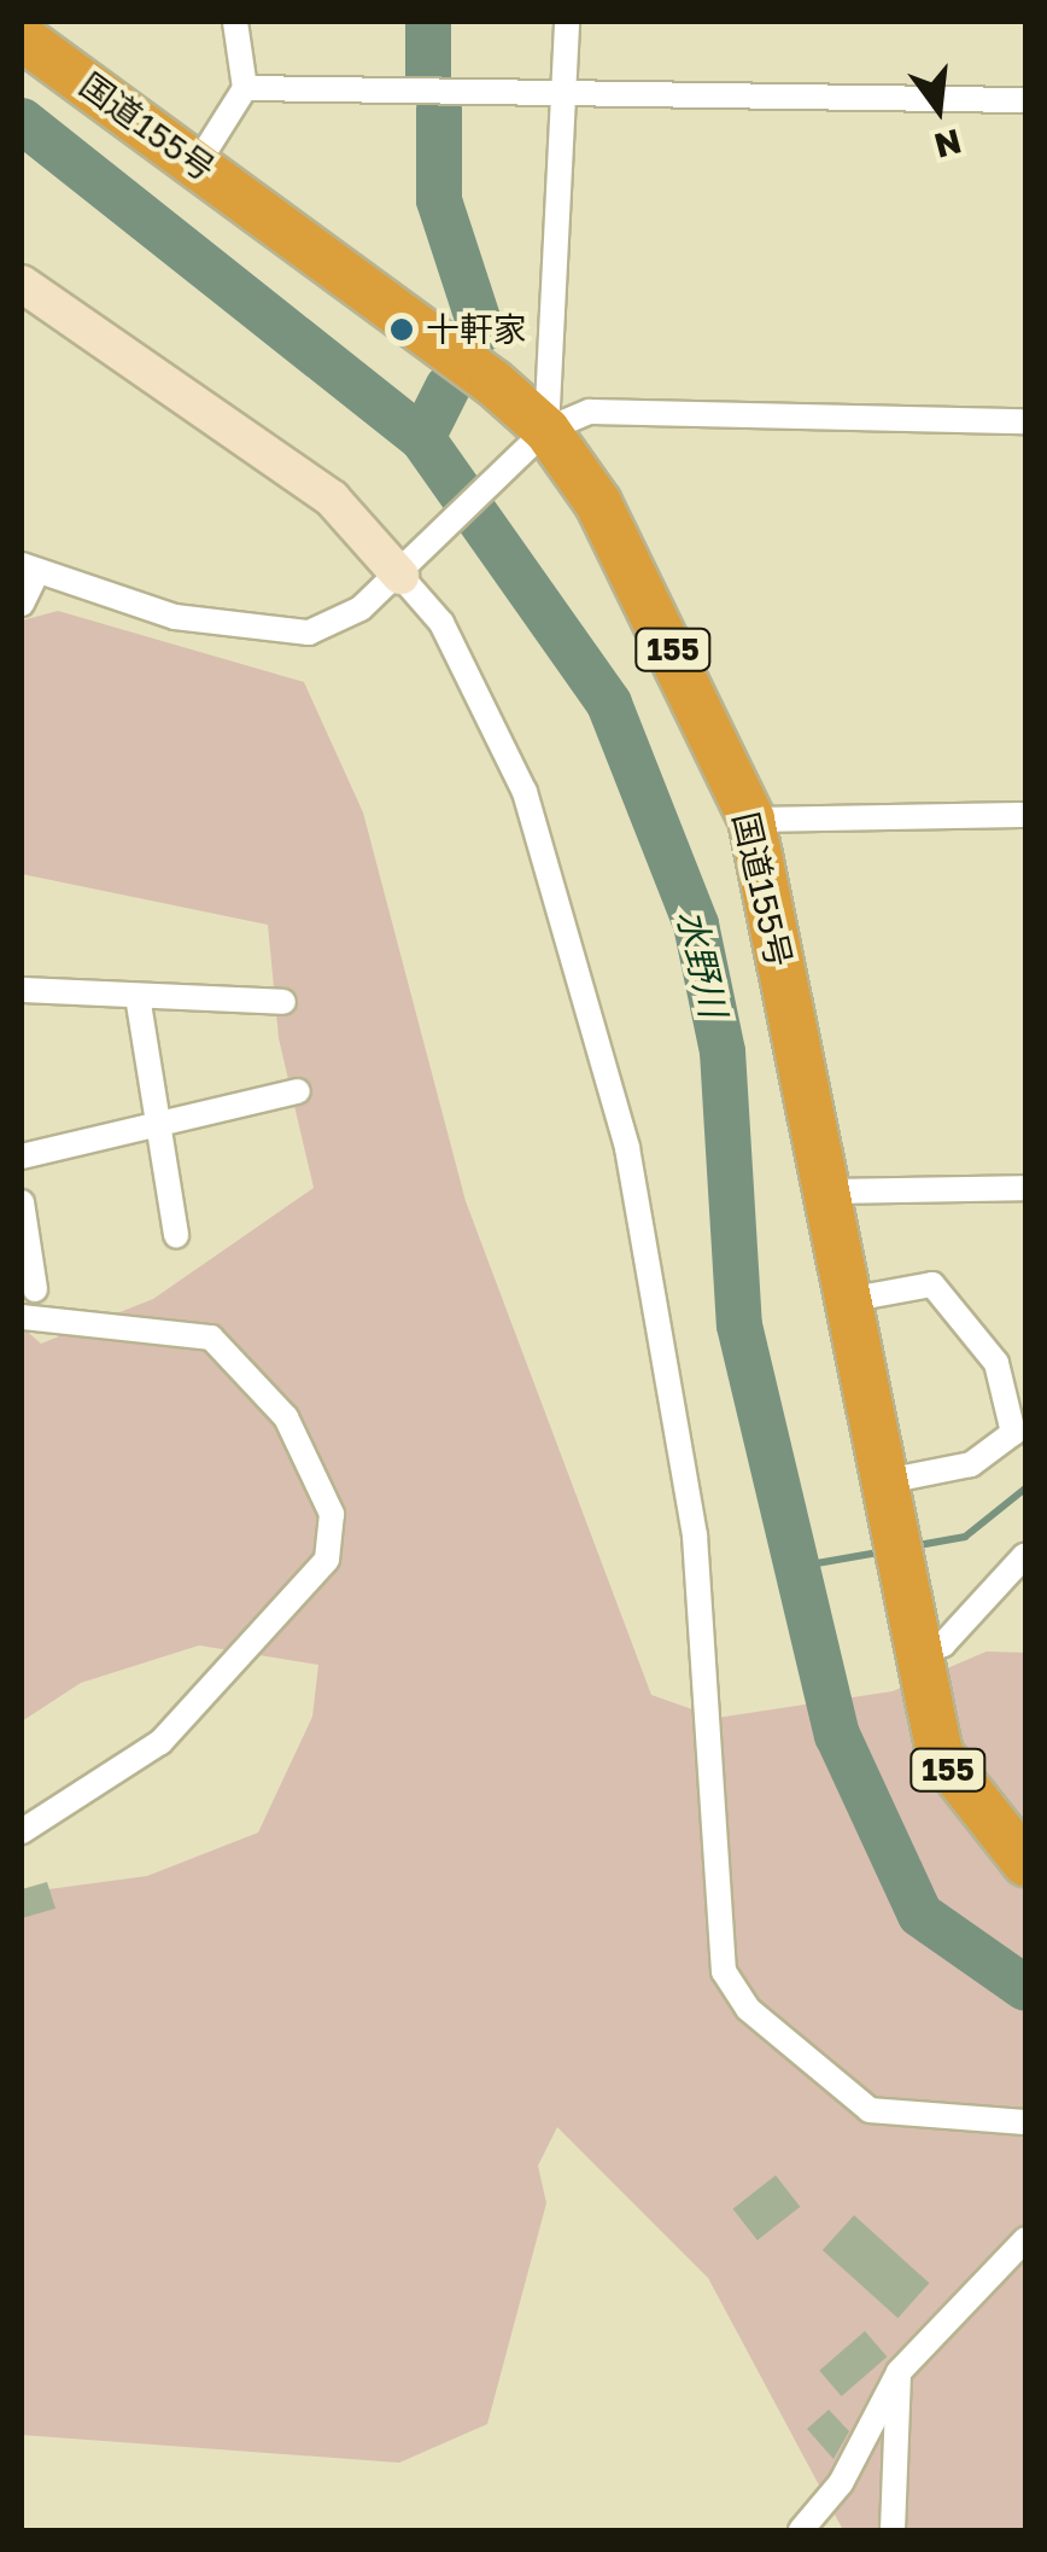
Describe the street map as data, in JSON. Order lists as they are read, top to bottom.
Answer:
{
  "streets": {
    "highway": ["国道155号", "155"]
  },
  "water": ["水野川"],
  "places": ["十軒家"],
  "north": "bottom"
}
